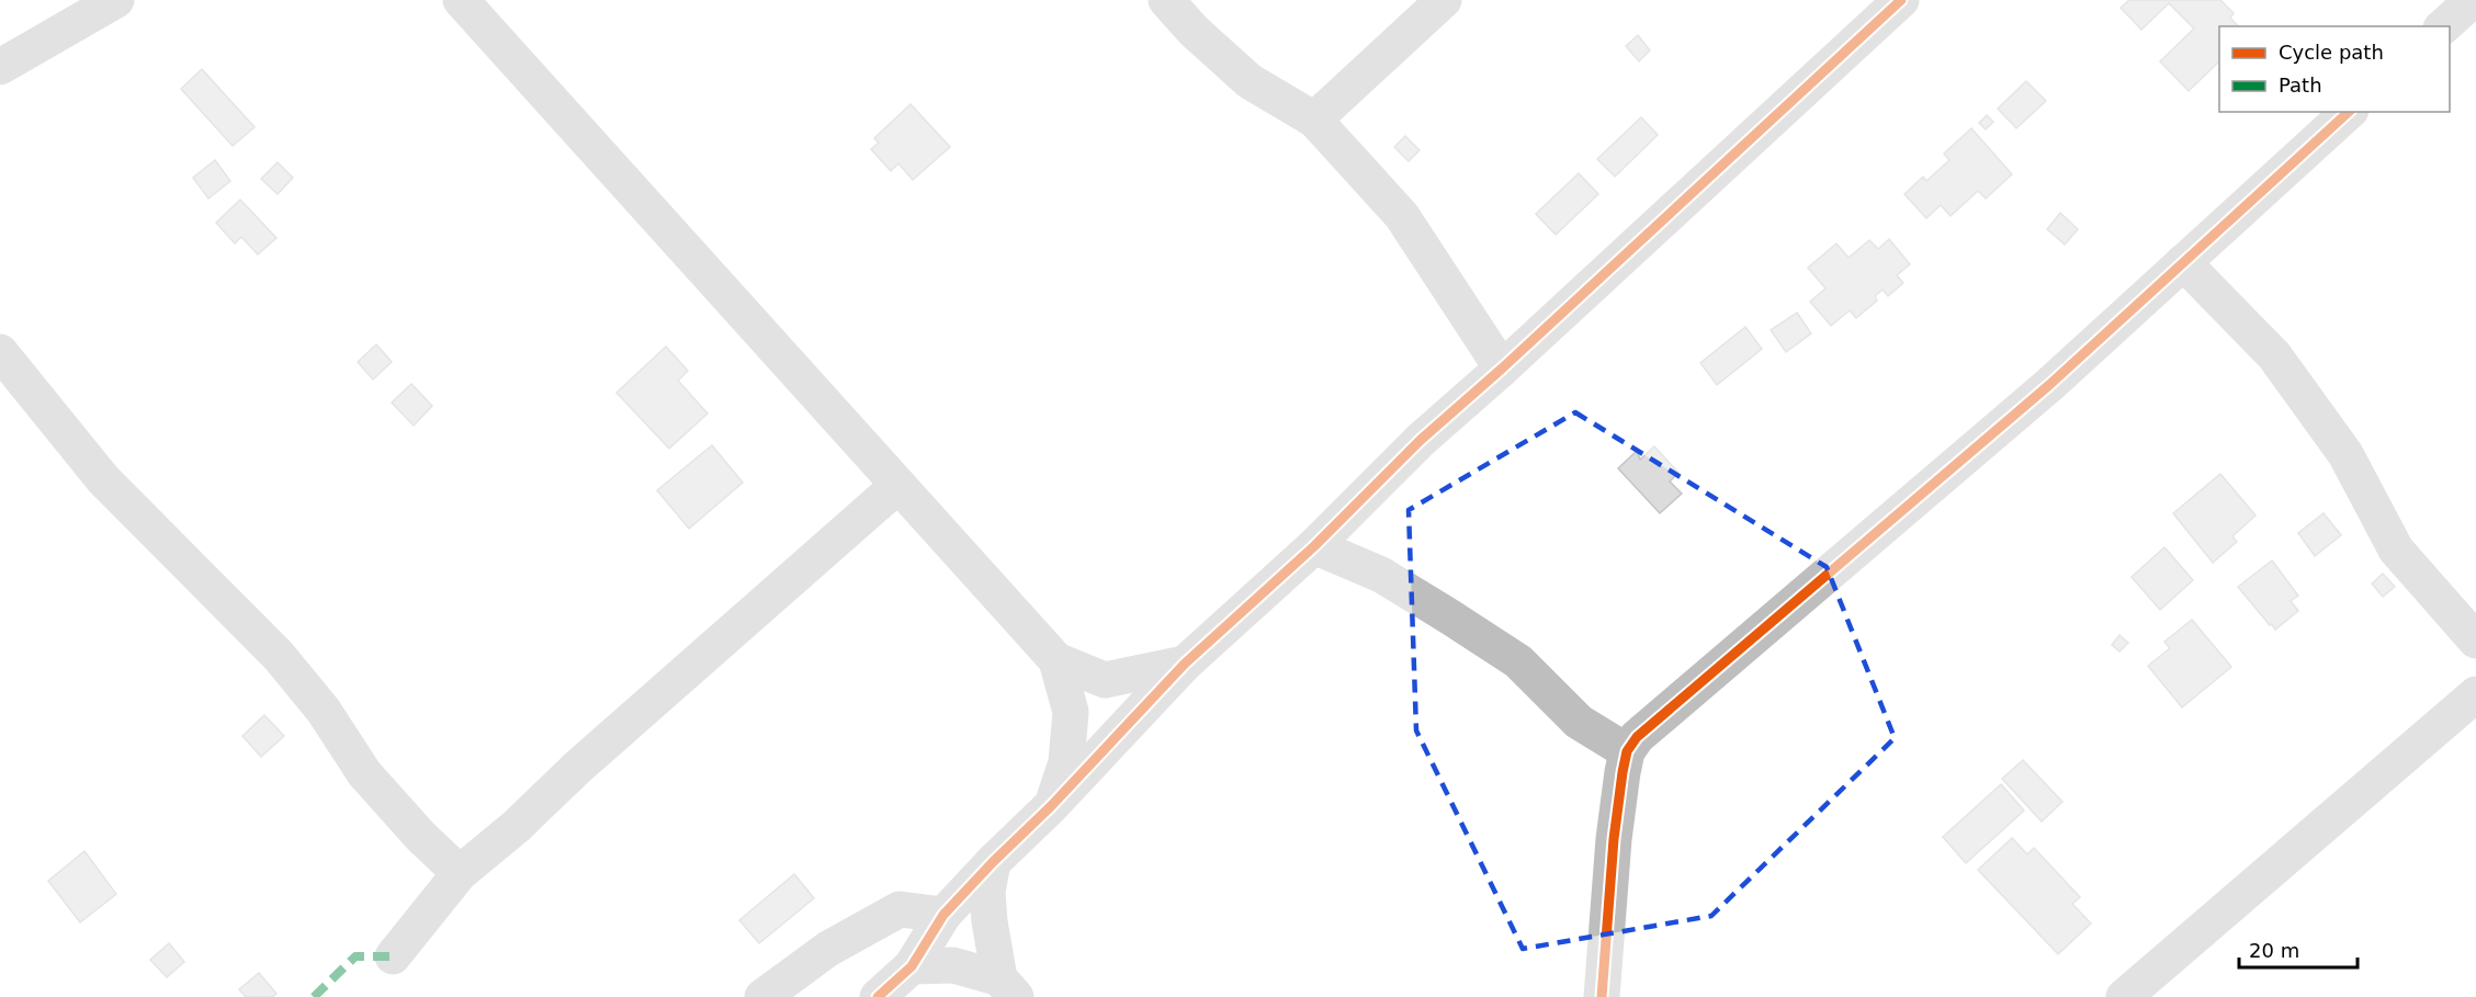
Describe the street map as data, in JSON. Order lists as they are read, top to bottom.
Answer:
{
  "legend": ["Cycle path", "Path"],
  "scale_bar": "20 m"
}
